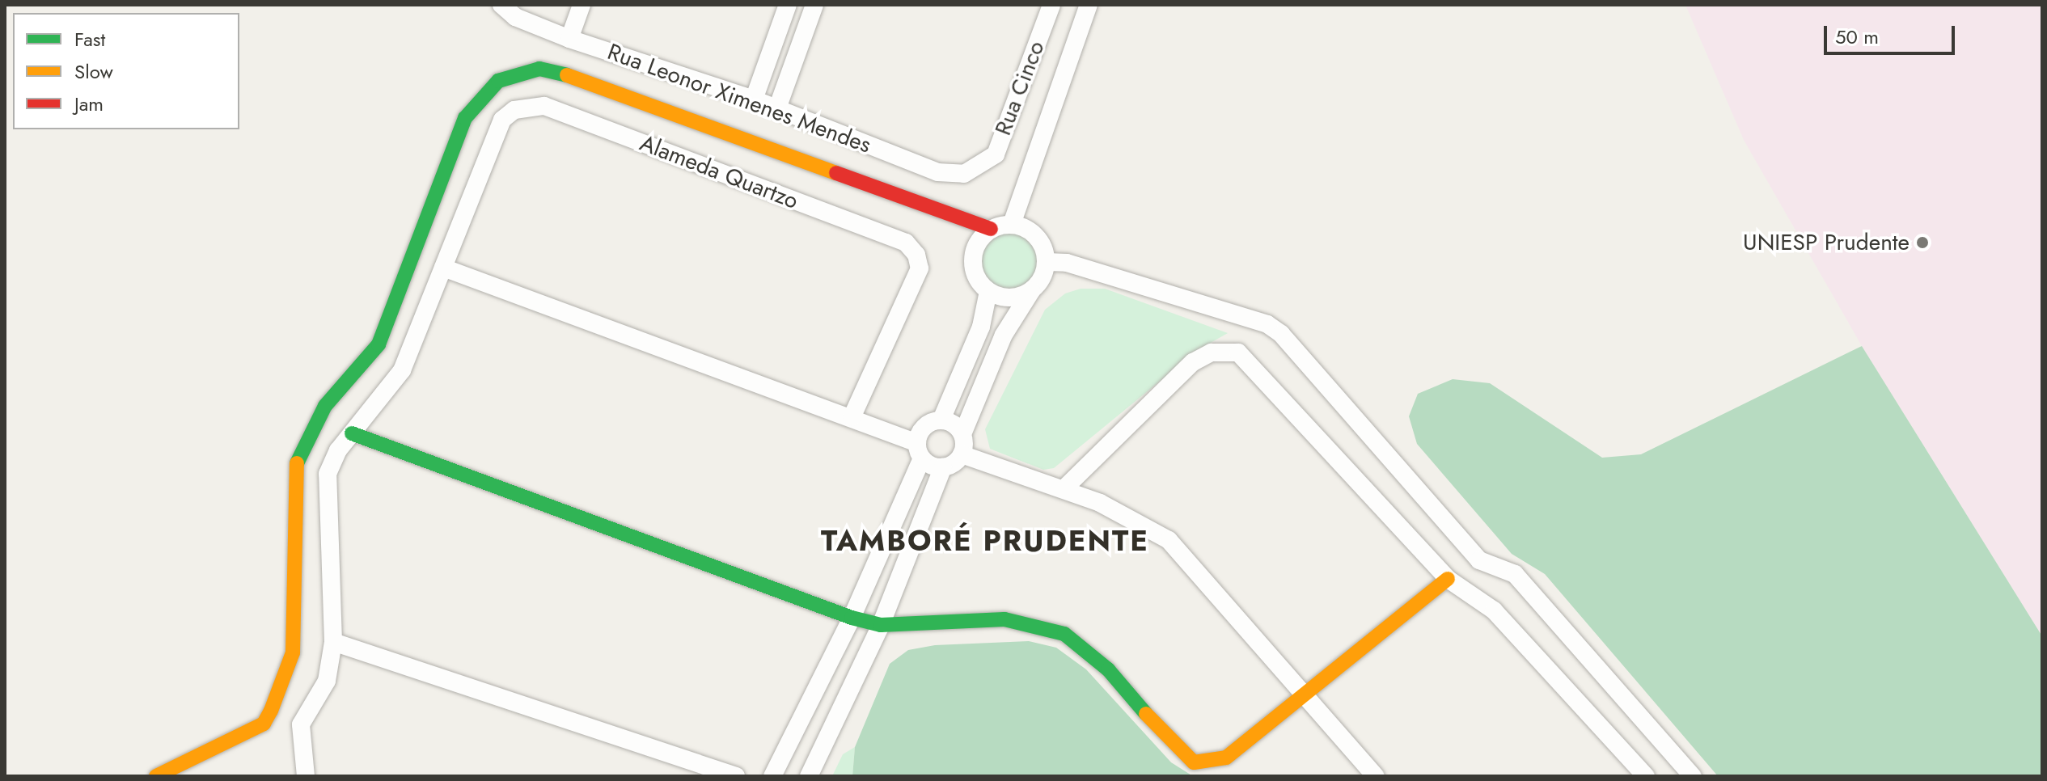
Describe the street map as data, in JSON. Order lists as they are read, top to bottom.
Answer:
{
  "streets": {
    "street": ["Rua Cinco", "Rua Leonor Ximenes Mendes", "Alameda Quartzo"]
  },
  "crossings": [
    ["Rua Cinco", "Rua Leonor Ximenes Mendes"]
  ],
  "districts": ["TAMBORÉ PRUDENTE"],
  "places": ["UNIESP Prudente"],
  "legend": ["Fast", "Slow", "Jam"],
  "scale_bar": "50 m"
}
